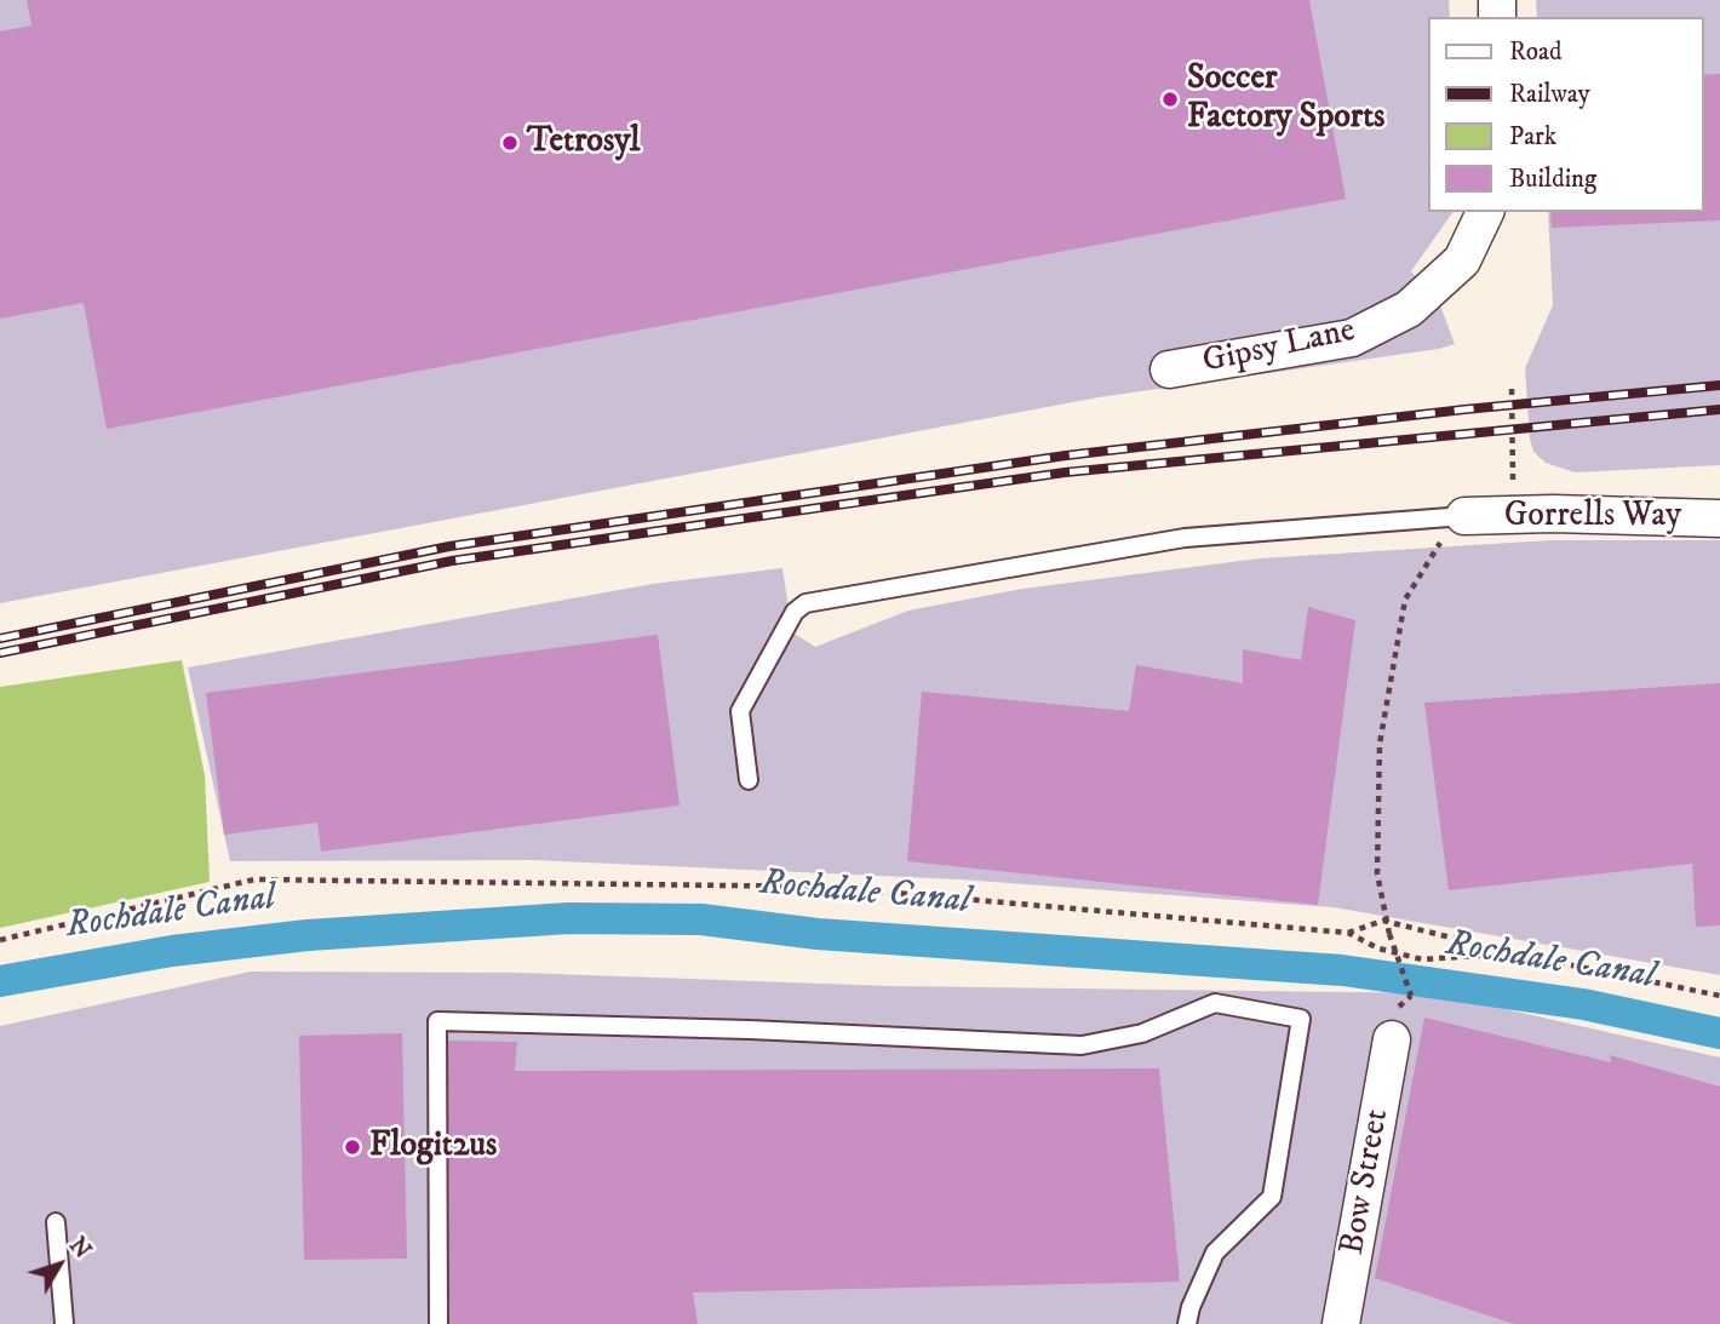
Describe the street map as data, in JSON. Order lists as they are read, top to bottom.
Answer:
{
  "streets": {
    "street": ["Gipsy Lane", "Gorrells Way", "Bow Street"]
  },
  "water": ["Rochdale Canal"],
  "places": ["Soccer Factory Sports", "Tetrosyl", "Flogit2us"],
  "legend": [
    "Road",
    "Railway",
    "Park",
    "Building"
  ],
  "north": "top right"
}
